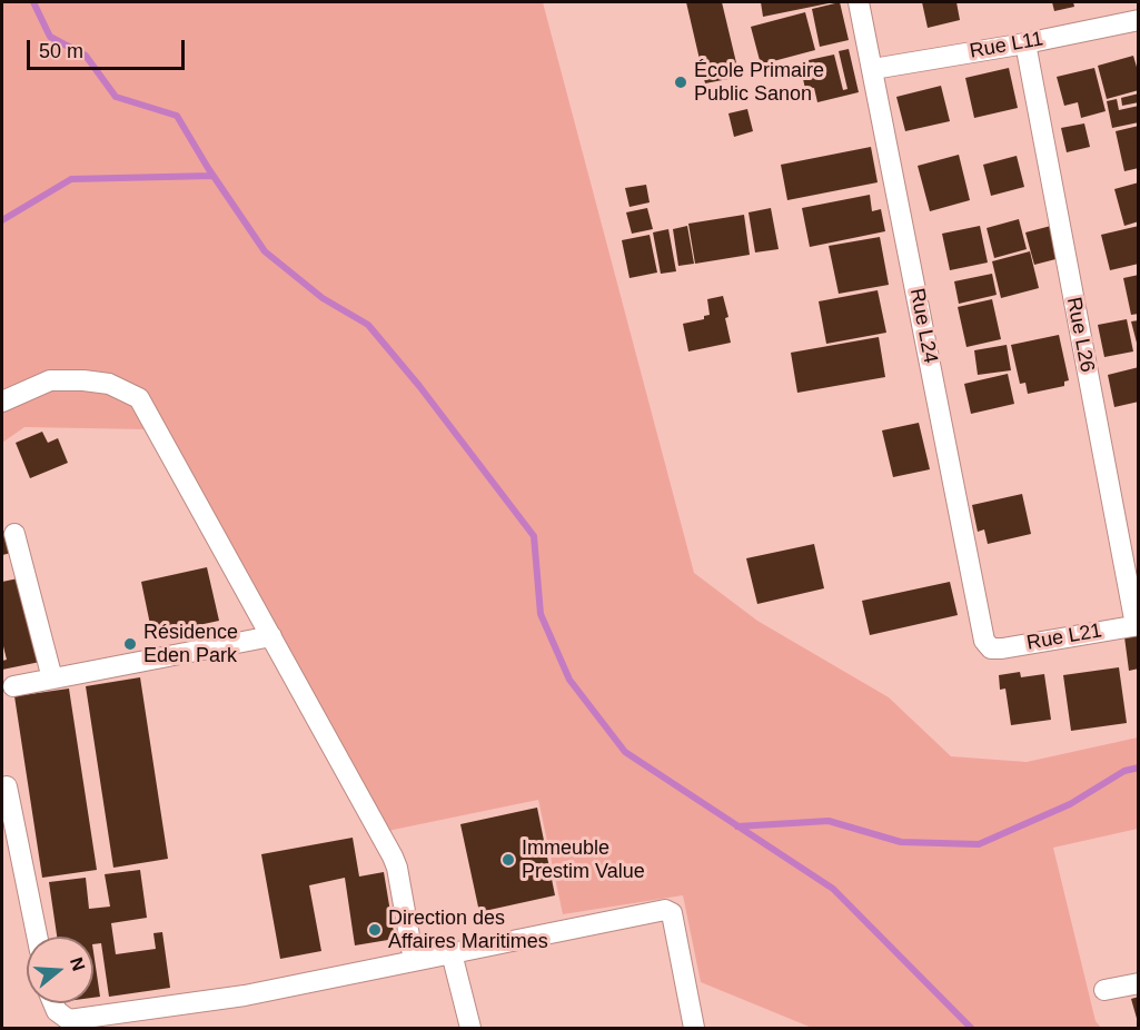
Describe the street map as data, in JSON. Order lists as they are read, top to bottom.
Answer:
{
  "streets": {
    "street": [
      "Rue L11",
      "Rue L24",
      "Rue L26",
      "Rue L21"
    ]
  },
  "crossings": [
    ["Rue L11", "Rue L24"],
    ["Rue L11", "Rue L26"],
    ["Rue L24", "Rue L21"],
    ["Rue L26", "Rue L21"]
  ],
  "places": [
    "École Primaire Public Sanon",
    "Résidence Eden Park",
    "Immeuble Prestim Value",
    "Direction des Affaires Maritimes"
  ],
  "scale_bar": "50 m",
  "north": "right"
}
